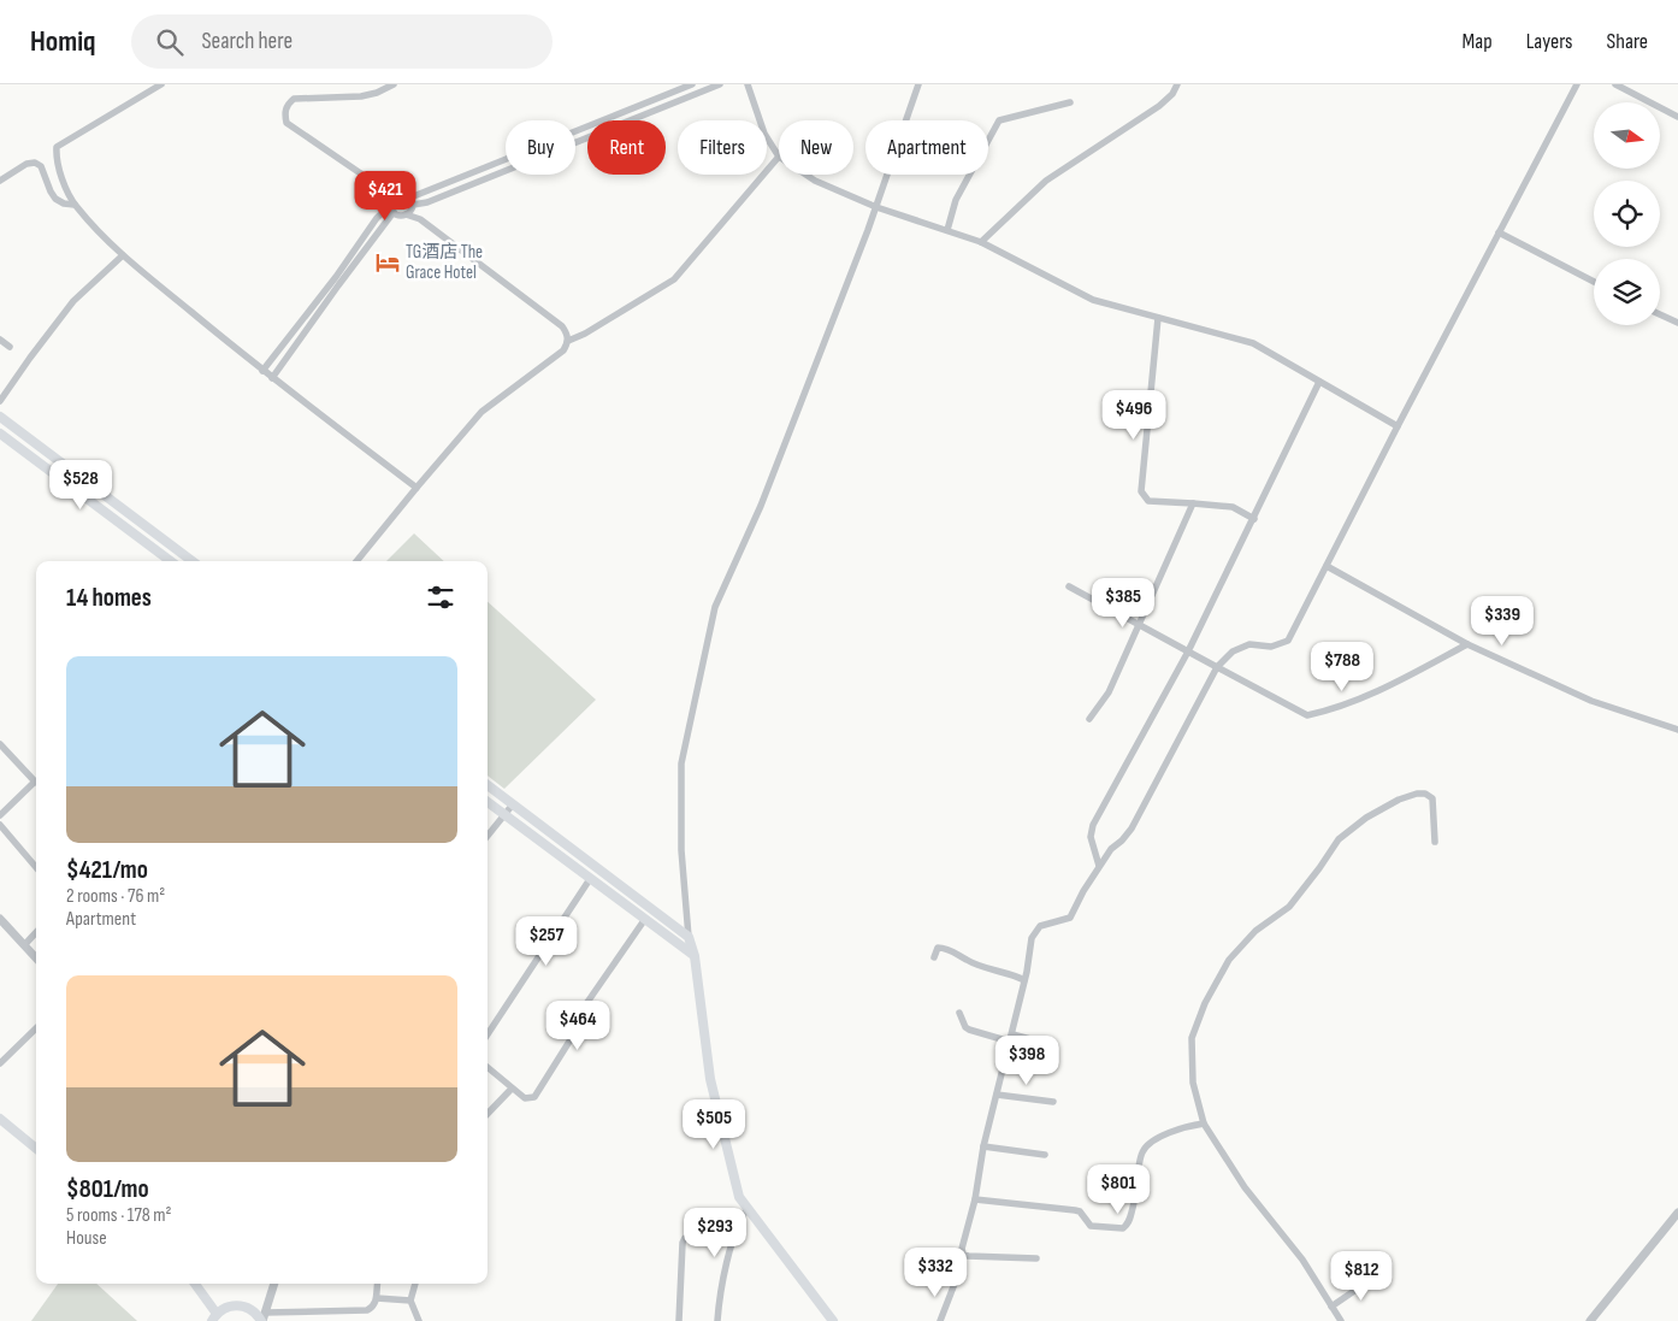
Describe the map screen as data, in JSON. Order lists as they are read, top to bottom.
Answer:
{
  "places": {
    "hotel": ["TG酒店 The Grace Hotel"]
  },
  "north": "right",
  "page": {
    "header": "Homiq",
    "search": "Search here",
    "nav": ["Map", "Layers", "Share"],
    "chip": [
      "Buy",
      "Rent",
      "Filters",
      "New",
      "Apartment"
    ],
    "price": [
      "$421",
      "$496",
      "$528",
      "$385",
      "$339",
      "$788",
      "$257",
      "$464",
      "$398",
      "$505",
      "$801",
      "$293",
      "$332",
      "$812"
    ],
    "heading": "14 homes",
    "list": [
      {
        "name": "$421/mo",
        "note": "2 rooms · 76 m² · Apartment"
      },
      {
        "name": "$801/mo",
        "note": "5 rooms · 178 m² · House"
      }
    ]
  }
}
